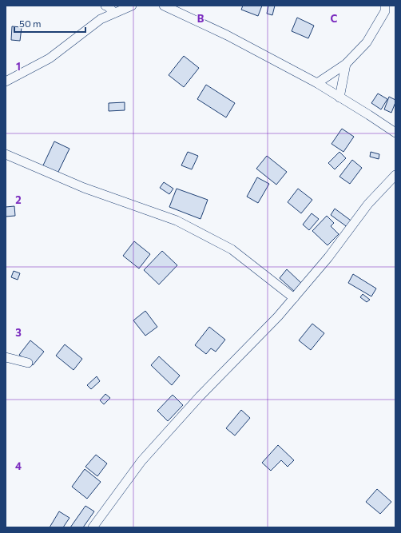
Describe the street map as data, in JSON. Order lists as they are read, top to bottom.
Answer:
{
  "scale_bar": "50 m",
  "grid": {
    "columns": ["B", "C"],
    "rows": [
      "1",
      "2",
      "3",
      "4"
    ]
  }
}
